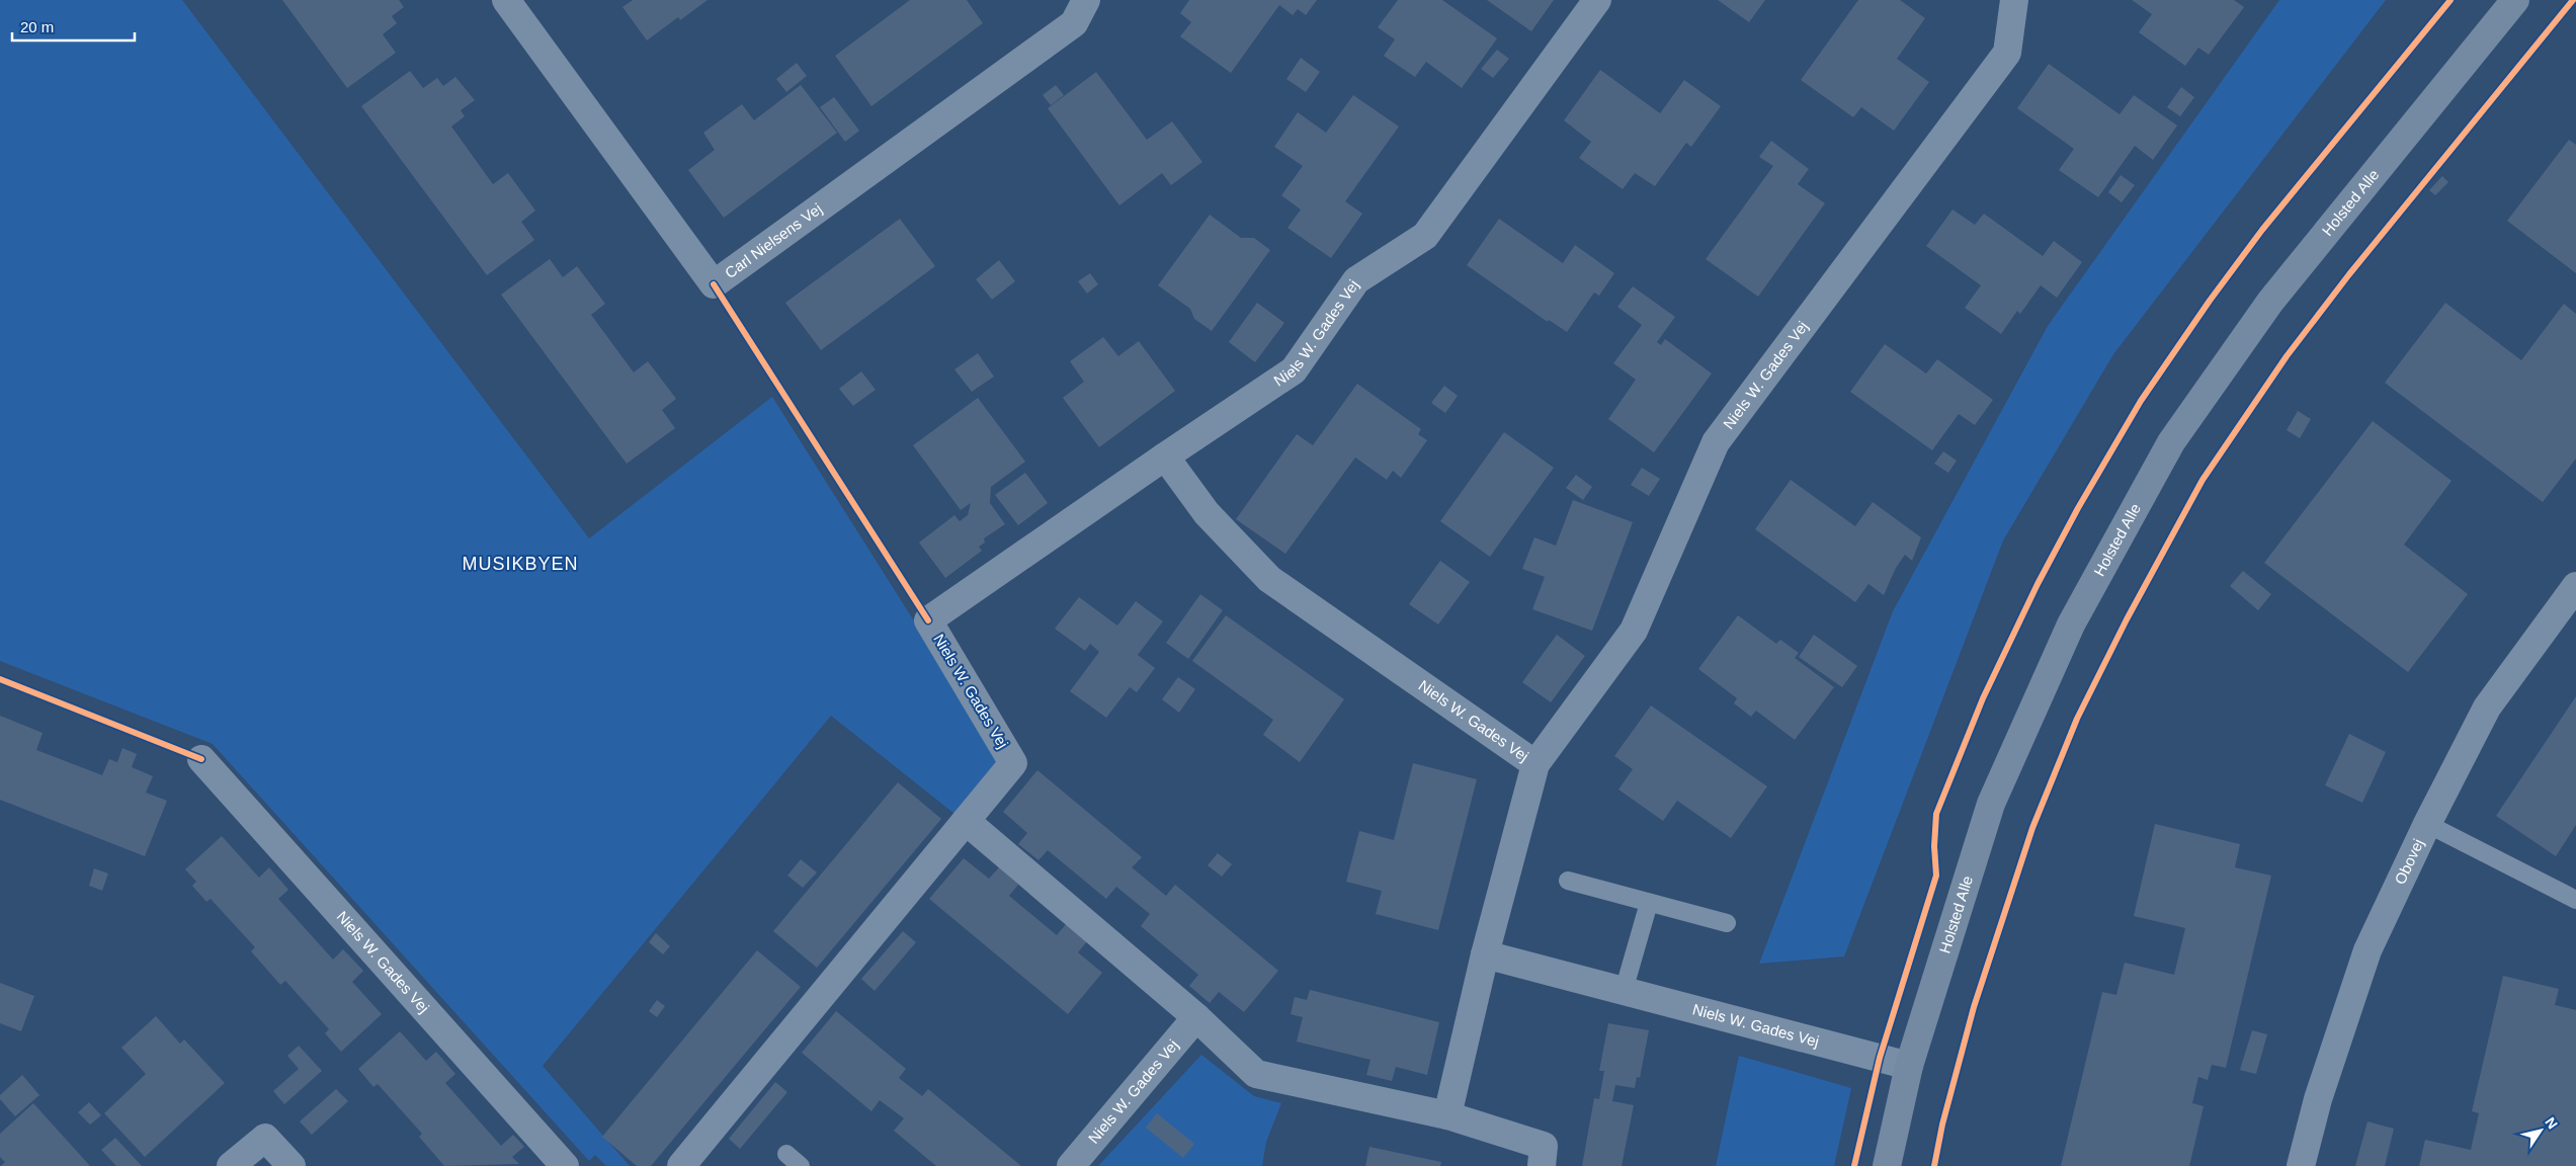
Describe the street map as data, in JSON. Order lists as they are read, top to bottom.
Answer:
{
  "streets": {
    "street": [
      "Holsted Alle",
      "Carl Nielsens Vej",
      "Niels W. Gades Vej",
      "Obovej"
    ]
  },
  "crossings": [
    ["Holsted Alle", "Niels W. Gades Vej"]
  ],
  "districts": ["MUSIKBYEN"],
  "scale_bar": "20 m",
  "north": "top right"
}
